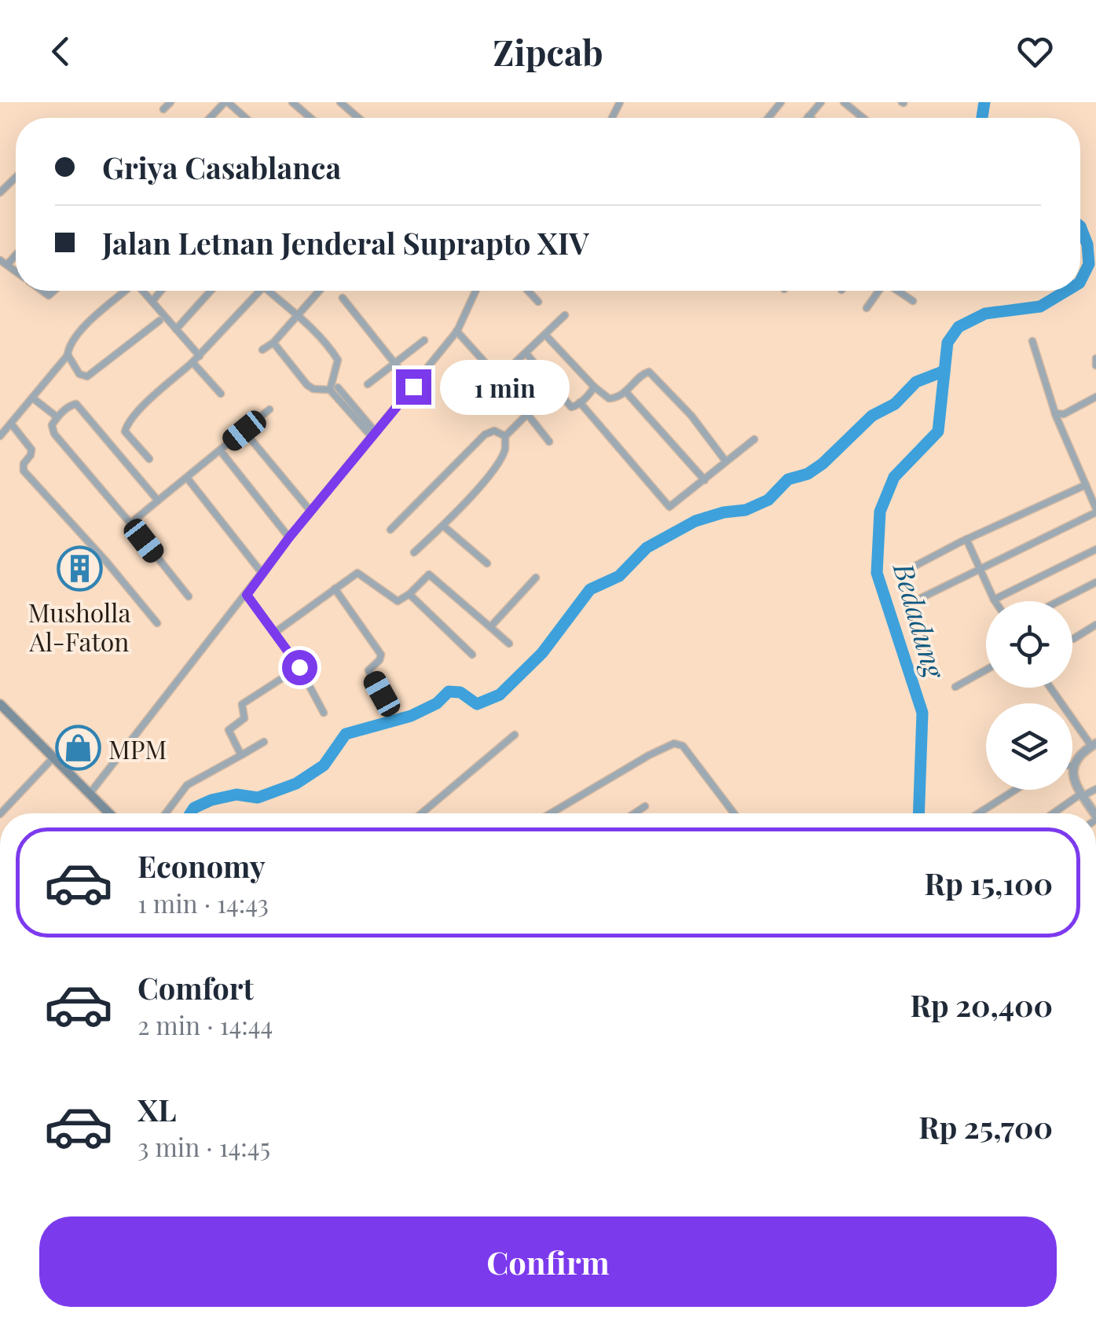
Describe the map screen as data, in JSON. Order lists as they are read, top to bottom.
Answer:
{
  "water": ["Bedadung"],
  "places": {
    "building": ["Musholla Al-Faton"],
    "shop": ["MPM"]
  },
  "page": {
    "header": "Zipcab",
    "banner": ["Griya Casablanca", "Jalan Letnan Jenderal Suprapto XIV"],
    "bubble": "1 min",
    "list": [
      {
        "name": "Economy",
        "note": "1 min · 14:43",
        "value": "Rp 15,100"
      },
      {
        "name": "Comfort",
        "note": "2 min · 14:44",
        "value": "Rp 20,400"
      },
      {
        "name": "XL",
        "note": "3 min · 14:45",
        "value": "Rp 25,700"
      }
    ],
    "buttons": "Confirm"
  }
}
